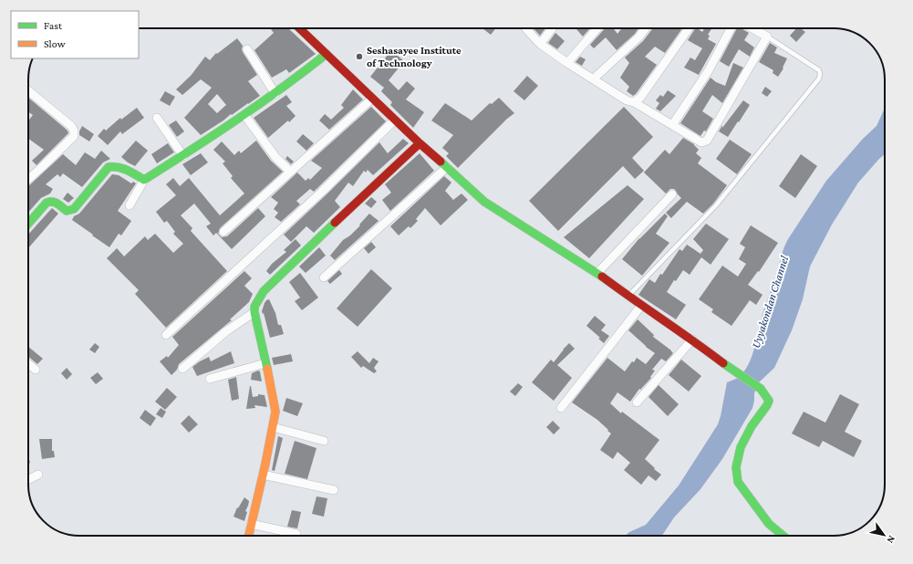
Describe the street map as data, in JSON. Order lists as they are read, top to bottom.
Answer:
{
  "water": ["Uyyakondan Channel"],
  "places": ["Seshasayee Institute of Technology"],
  "legend": ["Fast", "Slow"],
  "north": "bottom right"
}
